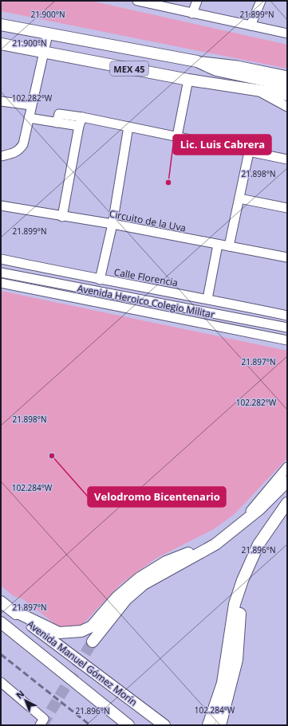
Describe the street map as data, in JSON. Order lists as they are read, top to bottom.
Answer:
{
  "streets": {
    "main road": ["MEX 45", "Avenida Manuel Gómez Morín"],
    "street": ["Circuito de la Uva", "Calle Florencia", "Avenida Heroico Colegio Militar"]
  },
  "places": ["Lic. Luis Cabrera", "Velodromo Bicentenario"],
  "north": "top left",
  "coordinates": [
    "21.900°N",
    "21.899°N",
    "102.282°W",
    "21.898°N",
    "21.897°N",
    "102.284°W",
    "21.896°N"
  ]
}
